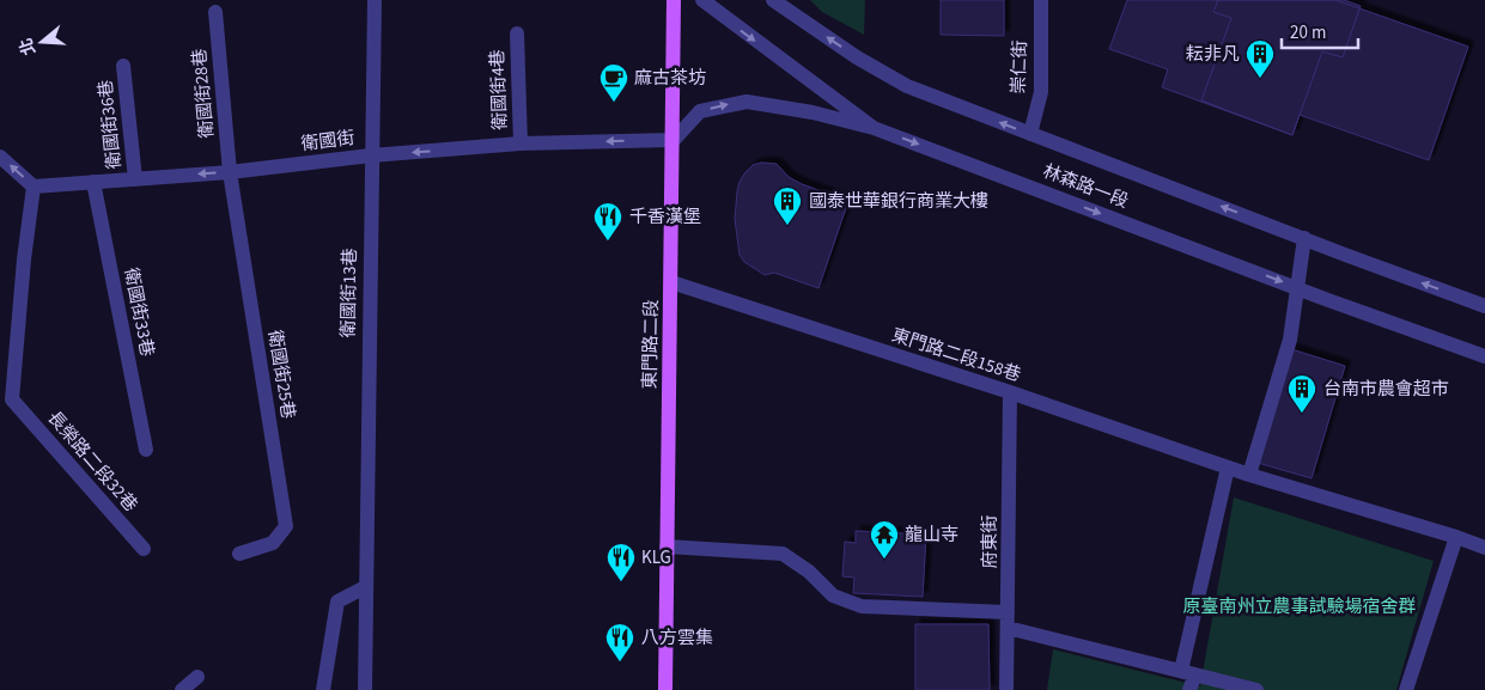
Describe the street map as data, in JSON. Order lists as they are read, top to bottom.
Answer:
{
  "streets": {
    "main road": ["東門路二段"],
    "street": [
      "崇仁街",
      "衛國街4巷",
      "衛國街28巷",
      "衛國街36巷",
      "衛國街",
      "林森路一段",
      "衛國街13巷",
      "衛國街33巷",
      "東門路二段158巷",
      "衛國街25巷",
      "長榮路二段32巷",
      "府東街"
    ]
  },
  "crossings": [
    ["崇仁街", "林森路一段"],
    ["衛國街4巷", "衛國街"],
    ["衛國街28巷", "衛國街"],
    ["衛國街28巷", "衛國街25巷"],
    ["衛國街36巷", "衛國街"],
    ["衛國街", "衛國街13巷"],
    ["衛國街", "衛國街33巷"],
    ["衛國街", "東門路二段"],
    ["衛國街", "衛國街25巷"],
    ["衛國街", "長榮路二段32巷"],
    ["東門路二段", "東門路二段158巷"],
    ["東門路二段158巷", "府東街"]
  ],
  "one_way": ["衛國街"],
  "parks": ["原臺南州立農事試驗場宿舍群"],
  "places": {
    "building": ["耘非凡", "國泰世華銀行商業大樓", "台南市農會超市"],
    "cafe": ["麻古茶坊"],
    "restaurant": ["千香漢堡", "KLG", "八方雲集"],
    "temple": ["龍山寺"]
  },
  "scale_bar": "20 m",
  "north": "left"
}
